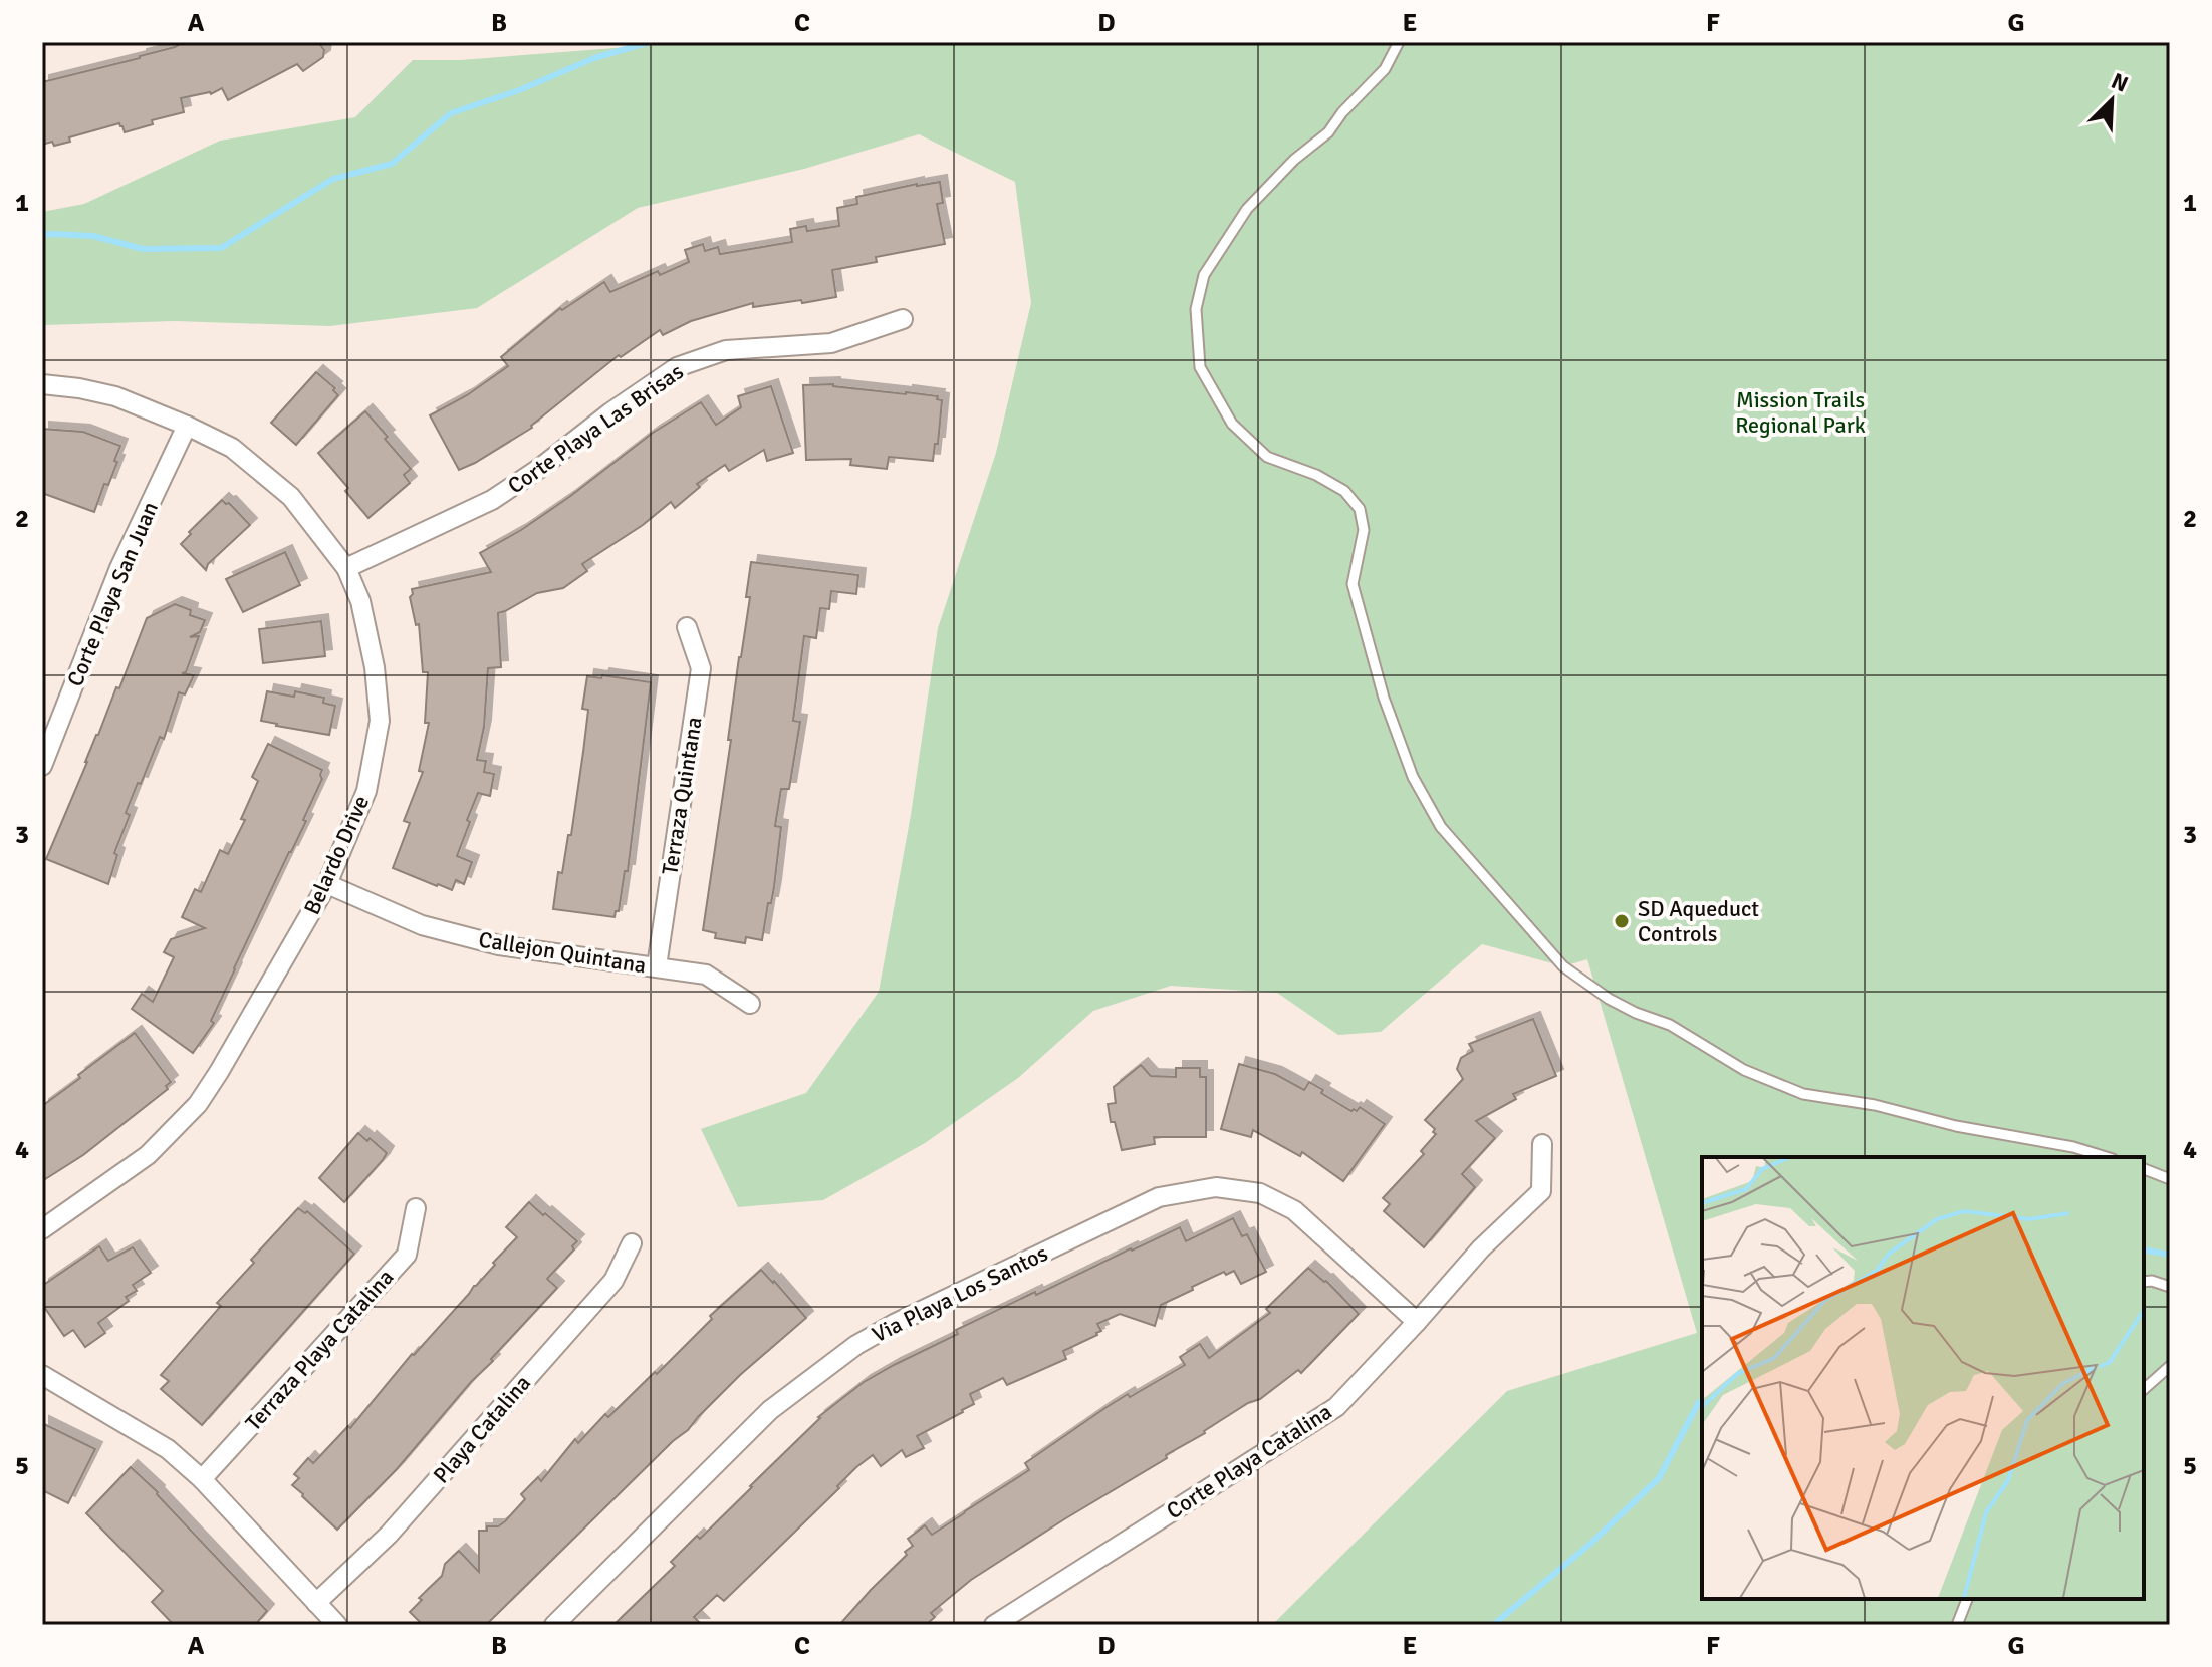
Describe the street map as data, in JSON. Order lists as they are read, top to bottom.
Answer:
{
  "streets": {
    "street": [
      "Corte Playa Las Brisas",
      "Corte Playa San Juan",
      "Terraza Quintana",
      "Belardo Drive",
      "Callejon Quintana",
      "Via Playa Los Santos",
      "Terraza Playa Catalina",
      "Playa Catalina",
      "Corte Playa Catalina"
    ]
  },
  "crossings": [
    ["Corte Playa Las Brisas", "Belardo Drive"],
    ["Corte Playa San Juan", "Belardo Drive"],
    ["Terraza Quintana", "Callejon Quintana"],
    ["Belardo Drive", "Callejon Quintana"],
    ["Via Playa Los Santos", "Corte Playa Catalina"]
  ],
  "parks": ["Mission Trails Regional Park"],
  "places": ["SD Aqueduct Controls"],
  "north": "top right",
  "grid": {
    "columns": [
      "A",
      "B",
      "C",
      "D",
      "E",
      "F",
      "G"
    ],
    "rows": [
      "1",
      "2",
      "3",
      "4",
      "5"
    ]
  }
}
